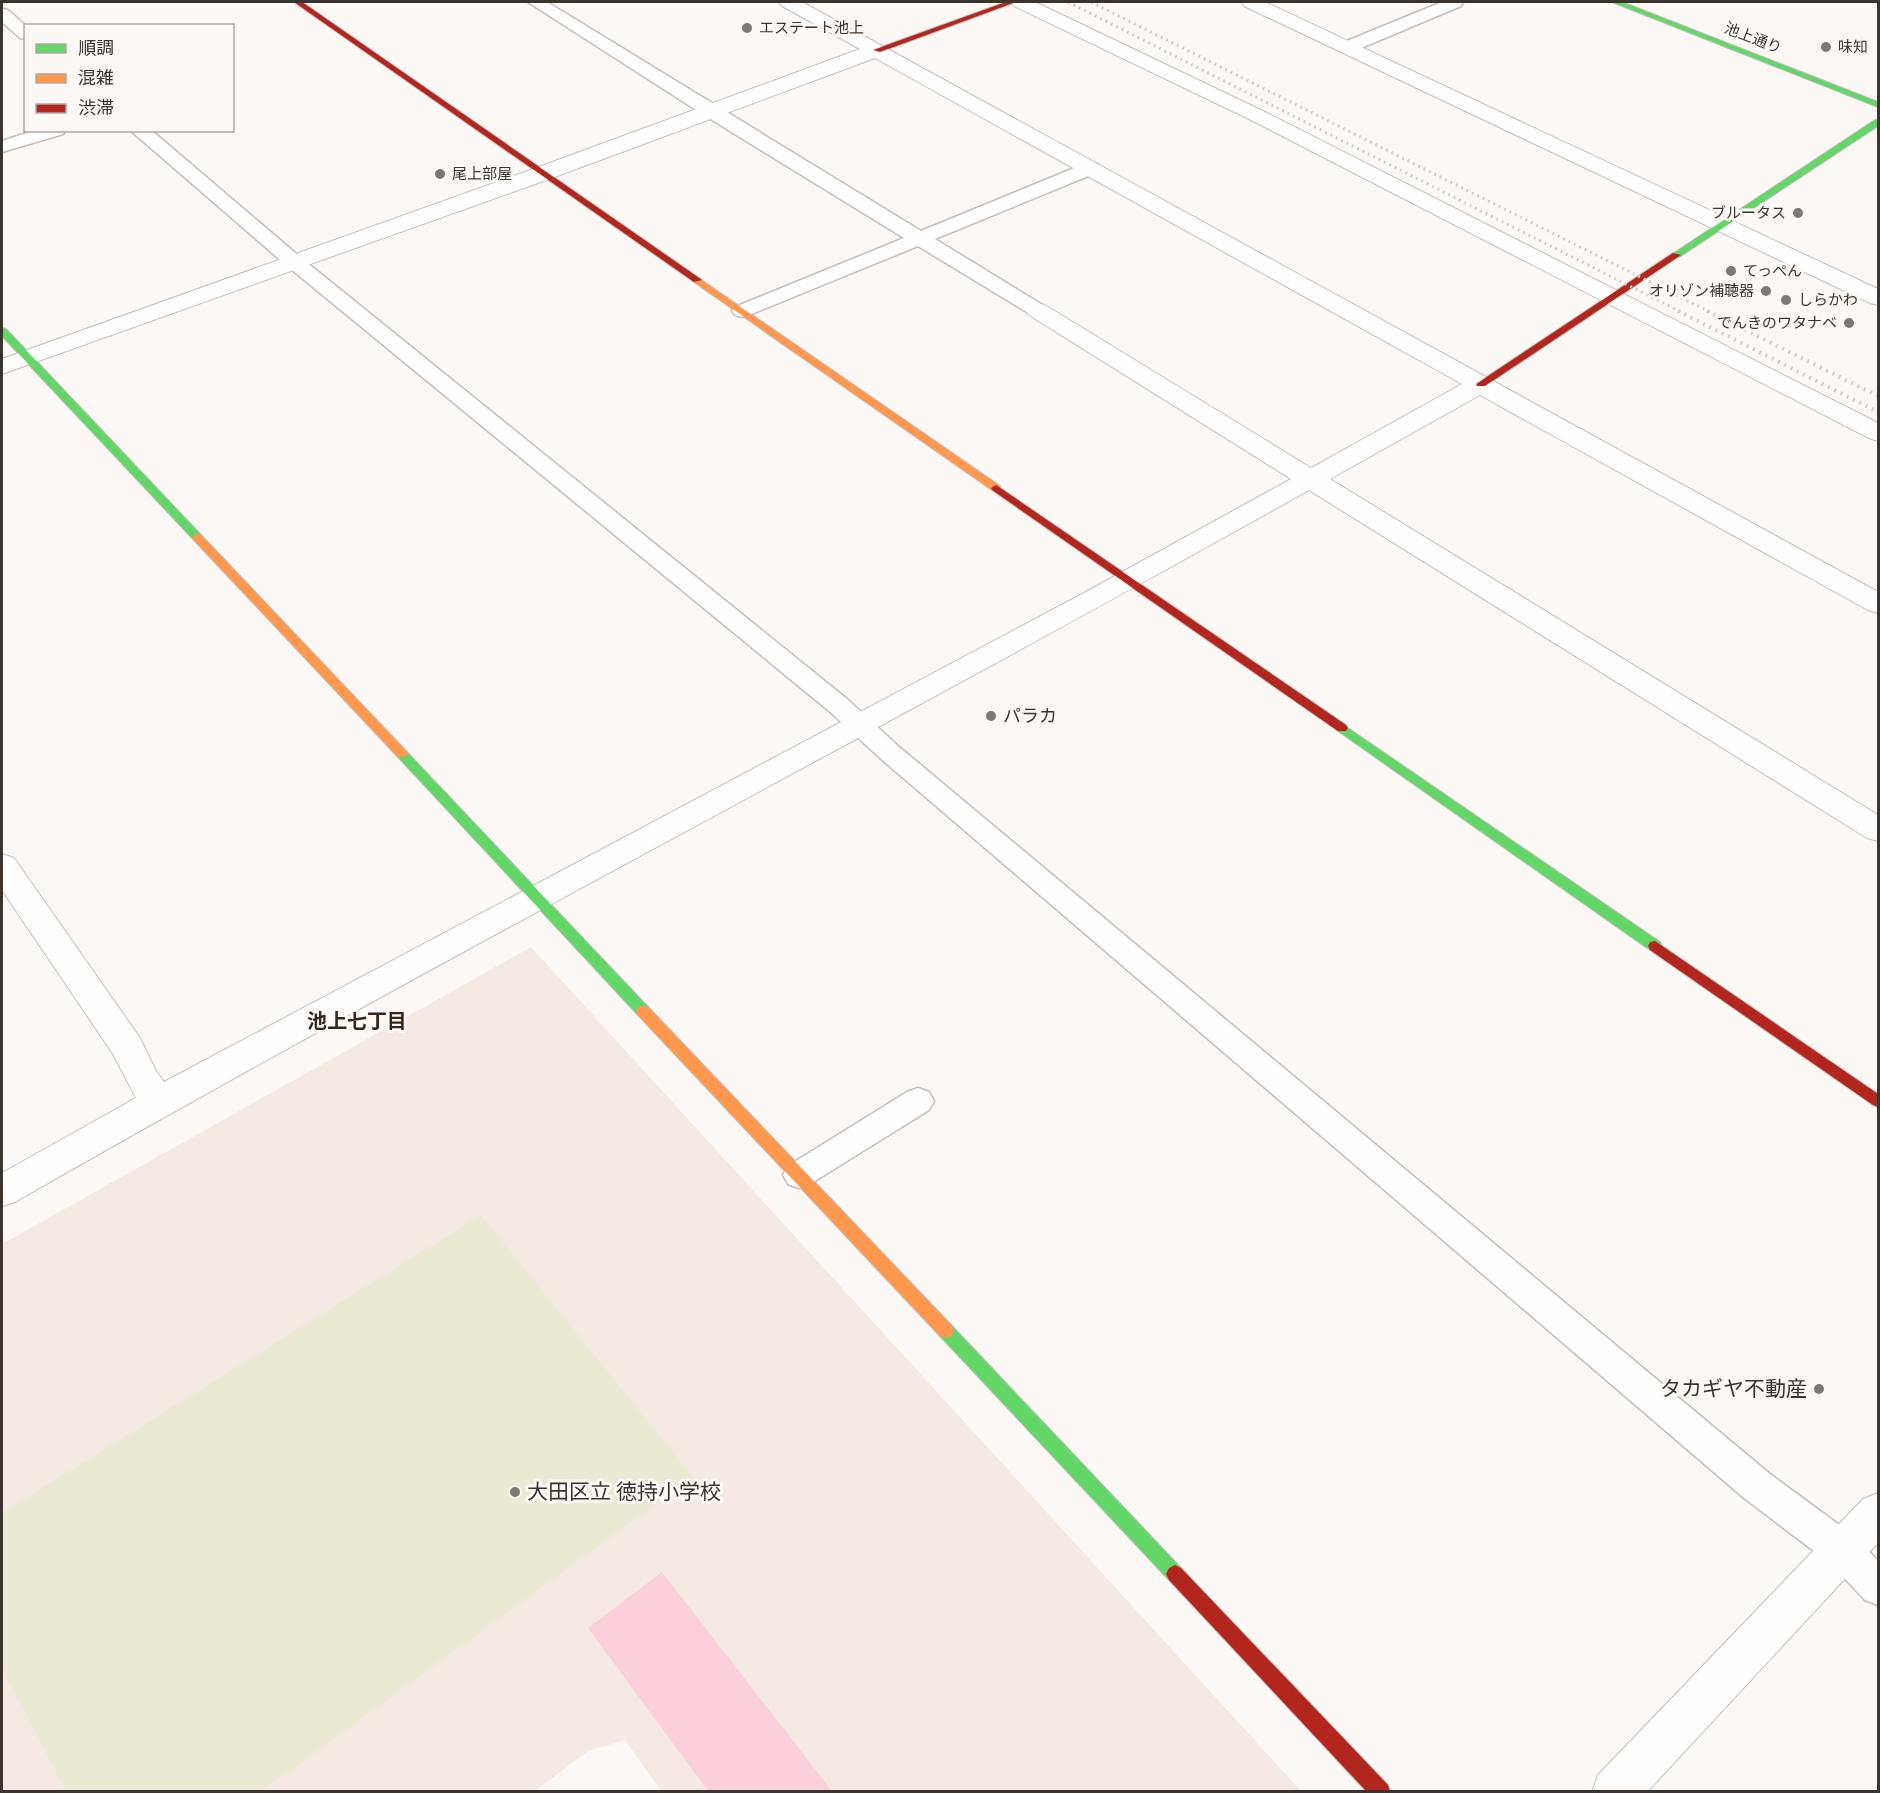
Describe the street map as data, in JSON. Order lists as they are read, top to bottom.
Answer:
{
  "streets": {
    "street": ["池上通り"]
  },
  "districts": ["池上七丁目"],
  "places": [
    "エステート池上",
    "味知",
    "尾上部屋",
    "ブルータス",
    "てっぺん",
    "オリゾン補聴器",
    "しらかわ",
    "でんきのワタナベ",
    "パラカ",
    "タカギヤ不動産",
    "大田区立 徳持小学校"
  ],
  "legend": ["順調", "混雑", "渋滞"]
}
